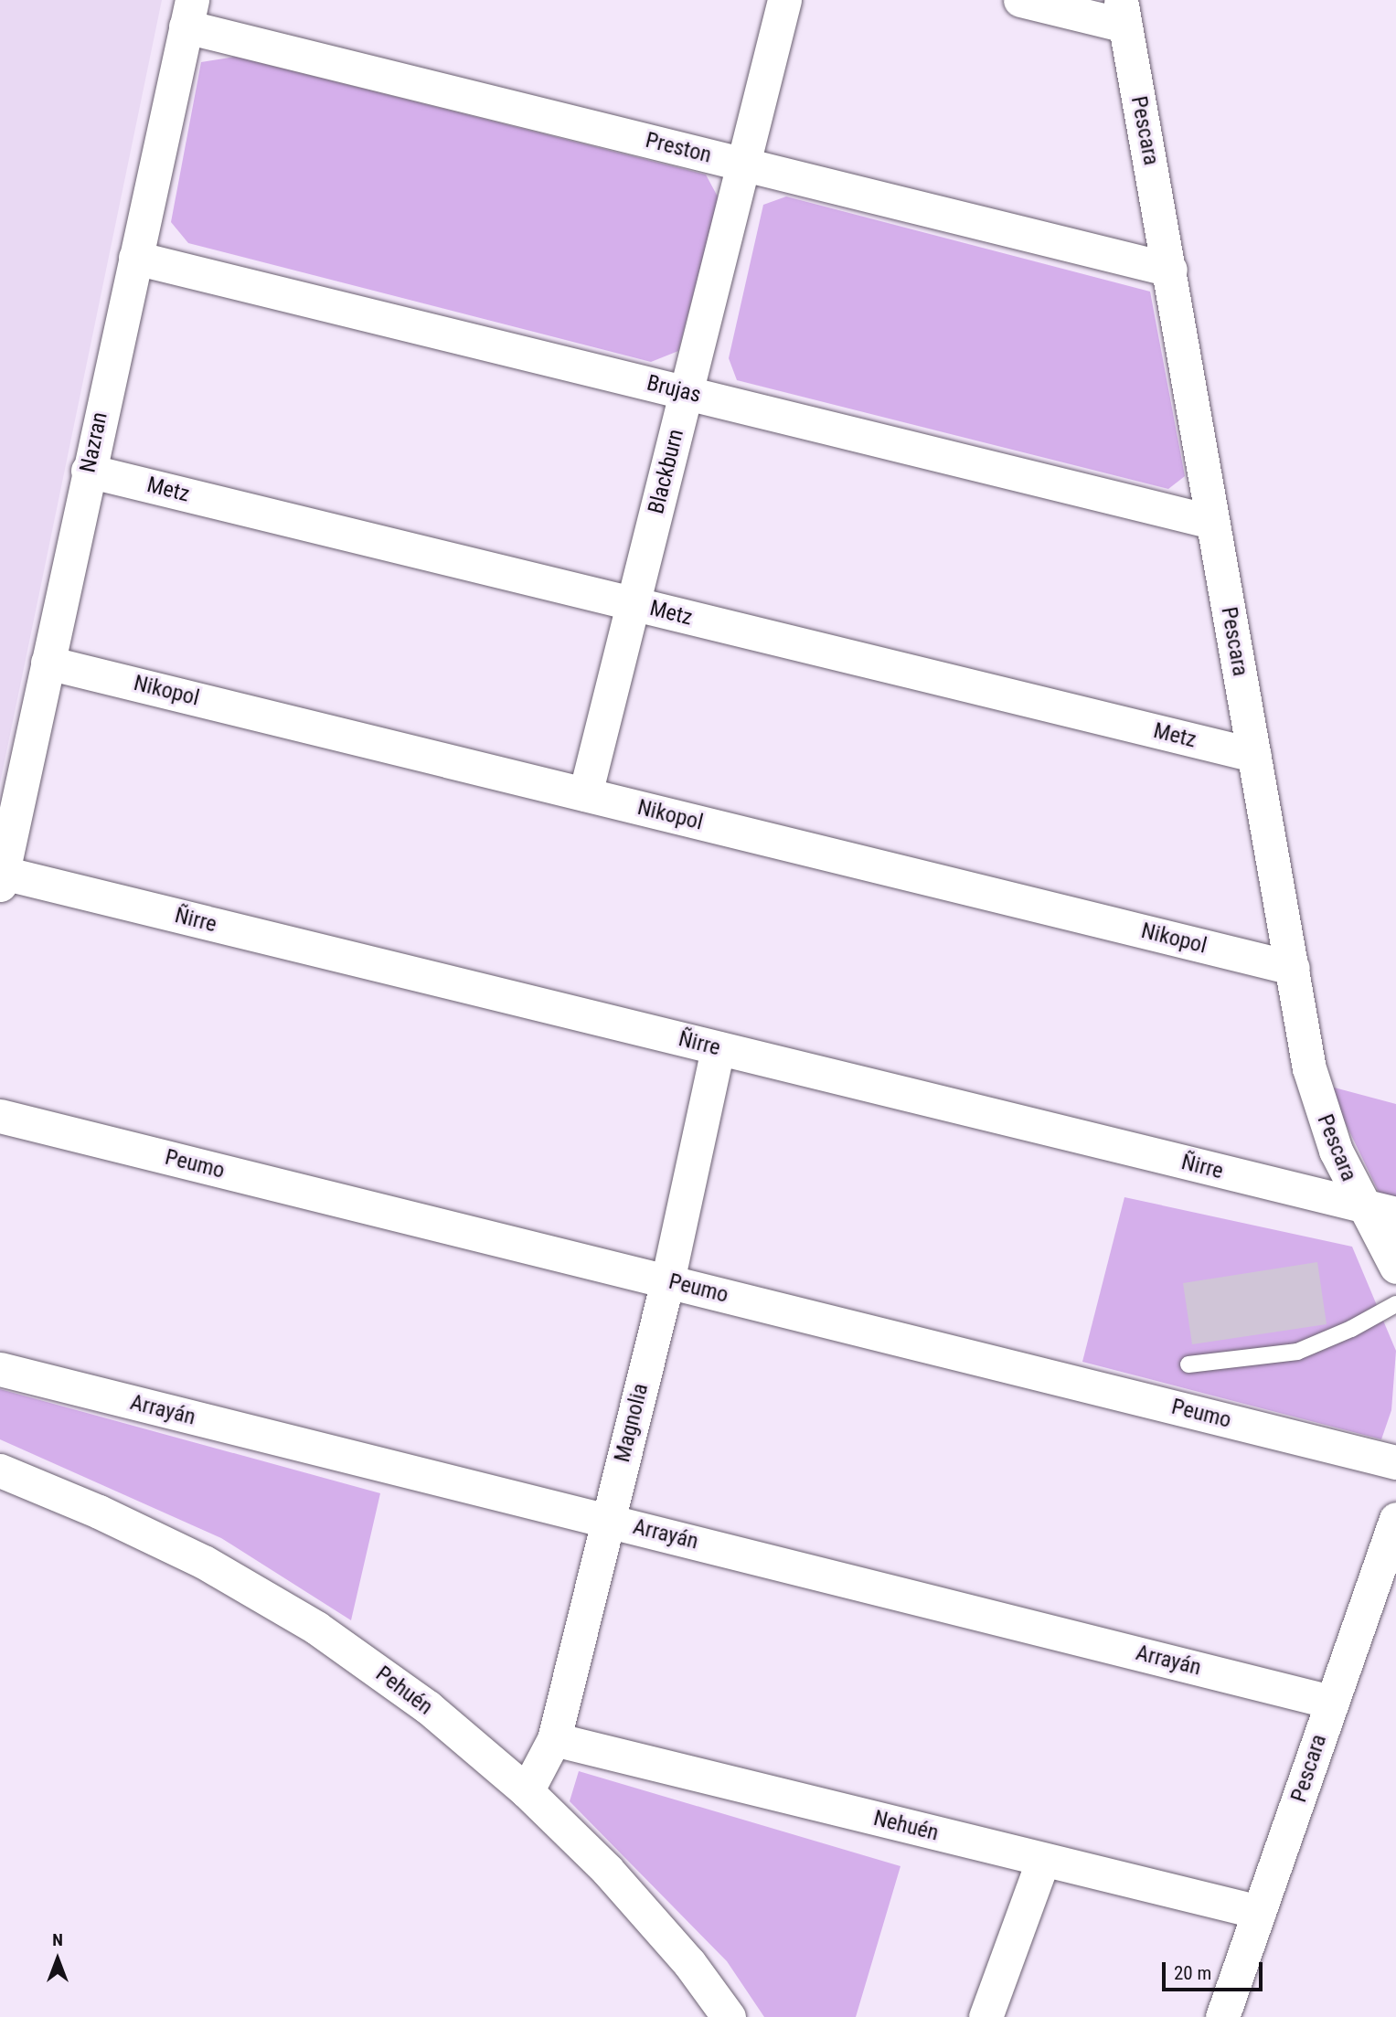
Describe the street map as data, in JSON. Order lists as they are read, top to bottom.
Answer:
{
  "streets": {
    "street": [
      "Pescara",
      "Preston",
      "Brujas",
      "Nazran",
      "Blackburn",
      "Metz",
      "Nikopol",
      "Ñirre",
      "Peumo",
      "Arrayán",
      "Magnolia",
      "Pehuén",
      "Nehuén"
    ]
  },
  "crossings": [
    ["Pescara", "Preston"],
    ["Pescara", "Brujas"],
    ["Pescara", "Metz"],
    ["Pescara", "Nikopol"],
    ["Pescara", "Ñirre"],
    ["Pescara", "Arrayán"],
    ["Pescara", "Nehuén"],
    ["Preston", "Nazran"],
    ["Preston", "Blackburn"],
    ["Brujas", "Nazran"],
    ["Brujas", "Blackburn"],
    ["Nazran", "Metz"],
    ["Nazran", "Nikopol"],
    ["Nazran", "Ñirre"],
    ["Blackburn", "Metz"],
    ["Blackburn", "Nikopol"],
    ["Ñirre", "Magnolia"],
    ["Peumo", "Magnolia"],
    ["Arrayán", "Magnolia"],
    ["Magnolia", "Pehuén"],
    ["Magnolia", "Nehuén"]
  ],
  "scale_bar": "20 m",
  "north": "top"
}
